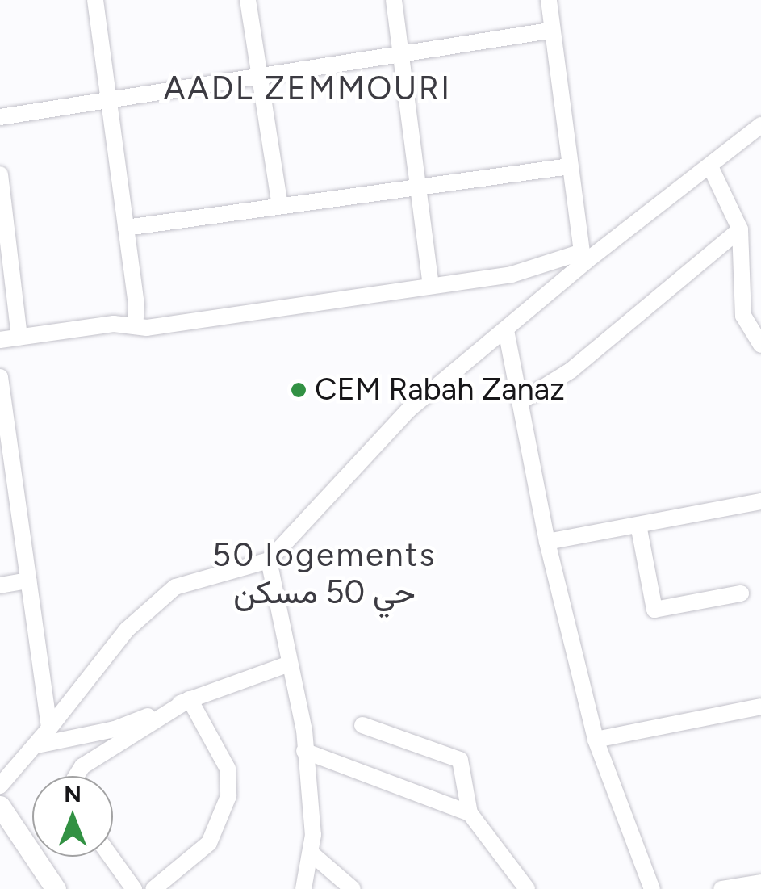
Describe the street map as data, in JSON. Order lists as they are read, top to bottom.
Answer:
{
  "districts": ["AADL ZEMMOURI", "50 logements حي 50 مسكن"],
  "places": ["CEM Rabah Zanaz"],
  "north": "top"
}
